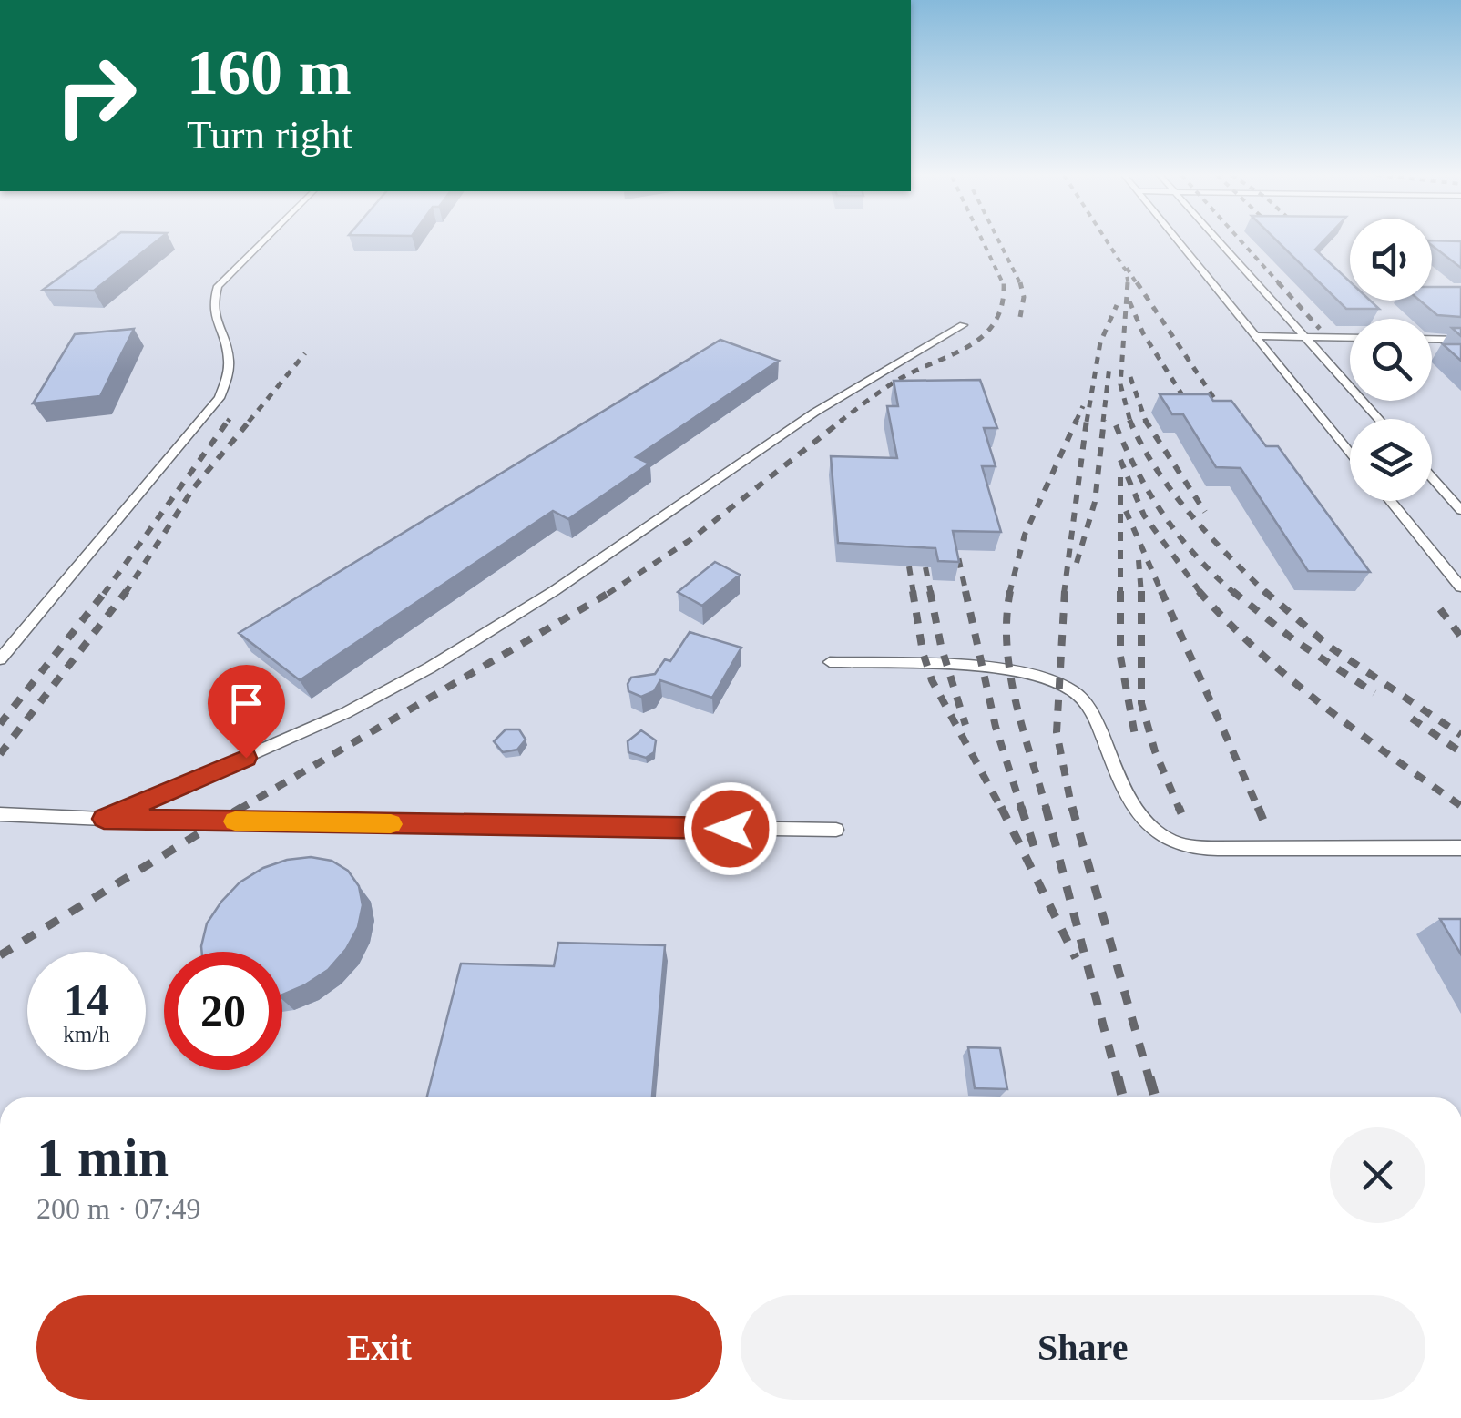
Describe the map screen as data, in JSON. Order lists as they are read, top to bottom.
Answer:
{
  "page": {
    "turn": ["160 m", "Turn right"],
    "speed": "14 km/h",
    "limit": "20",
    "heading": ["1 min", "200 m · 07:49"],
    "buttons": ["Exit", "Share"]
  }
}
